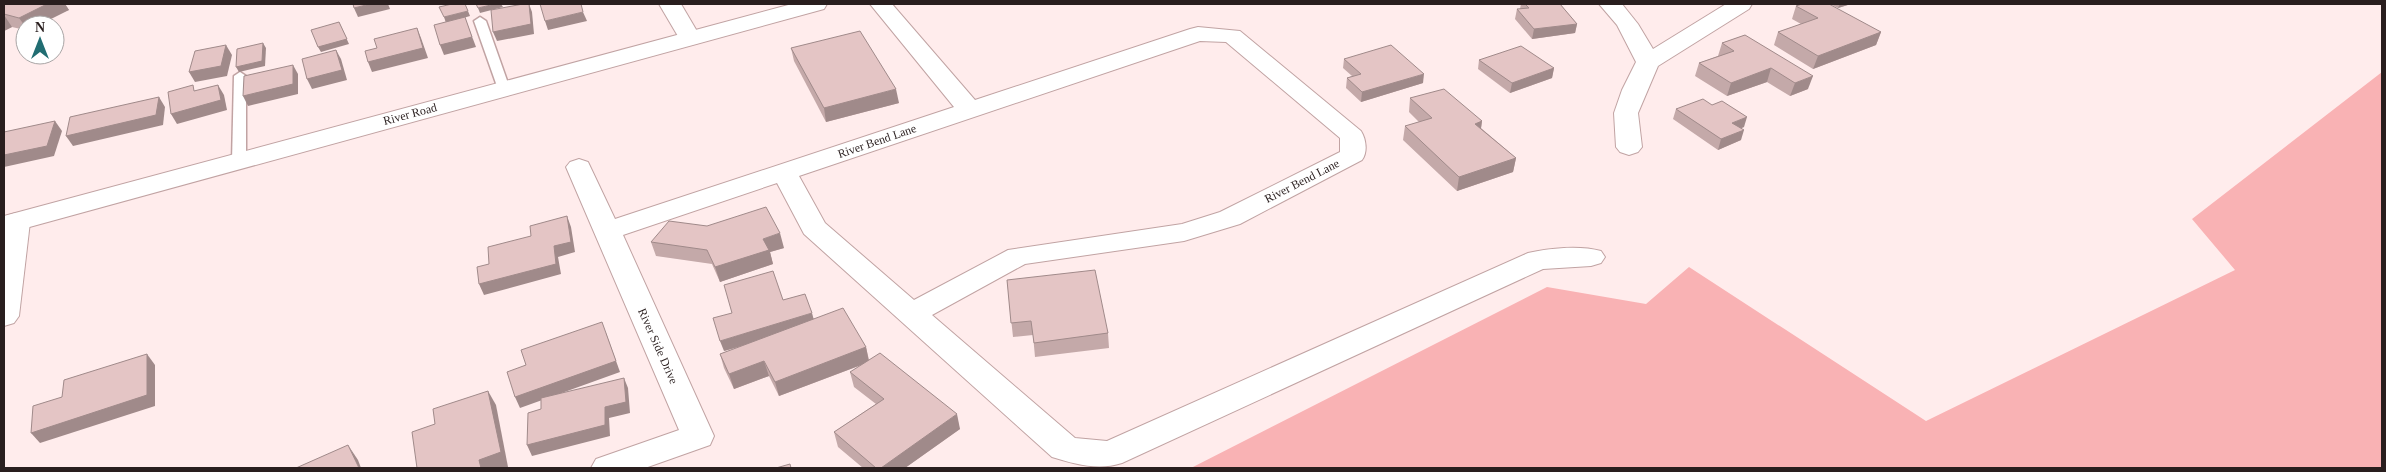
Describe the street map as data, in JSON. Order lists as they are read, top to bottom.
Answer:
{
  "streets": {
    "street": ["River Road", "River Bend Lane", "River Side Drive"]
  },
  "crossings": [
    ["River Bend Lane", "River Side Drive"]
  ],
  "north": "top"
}
